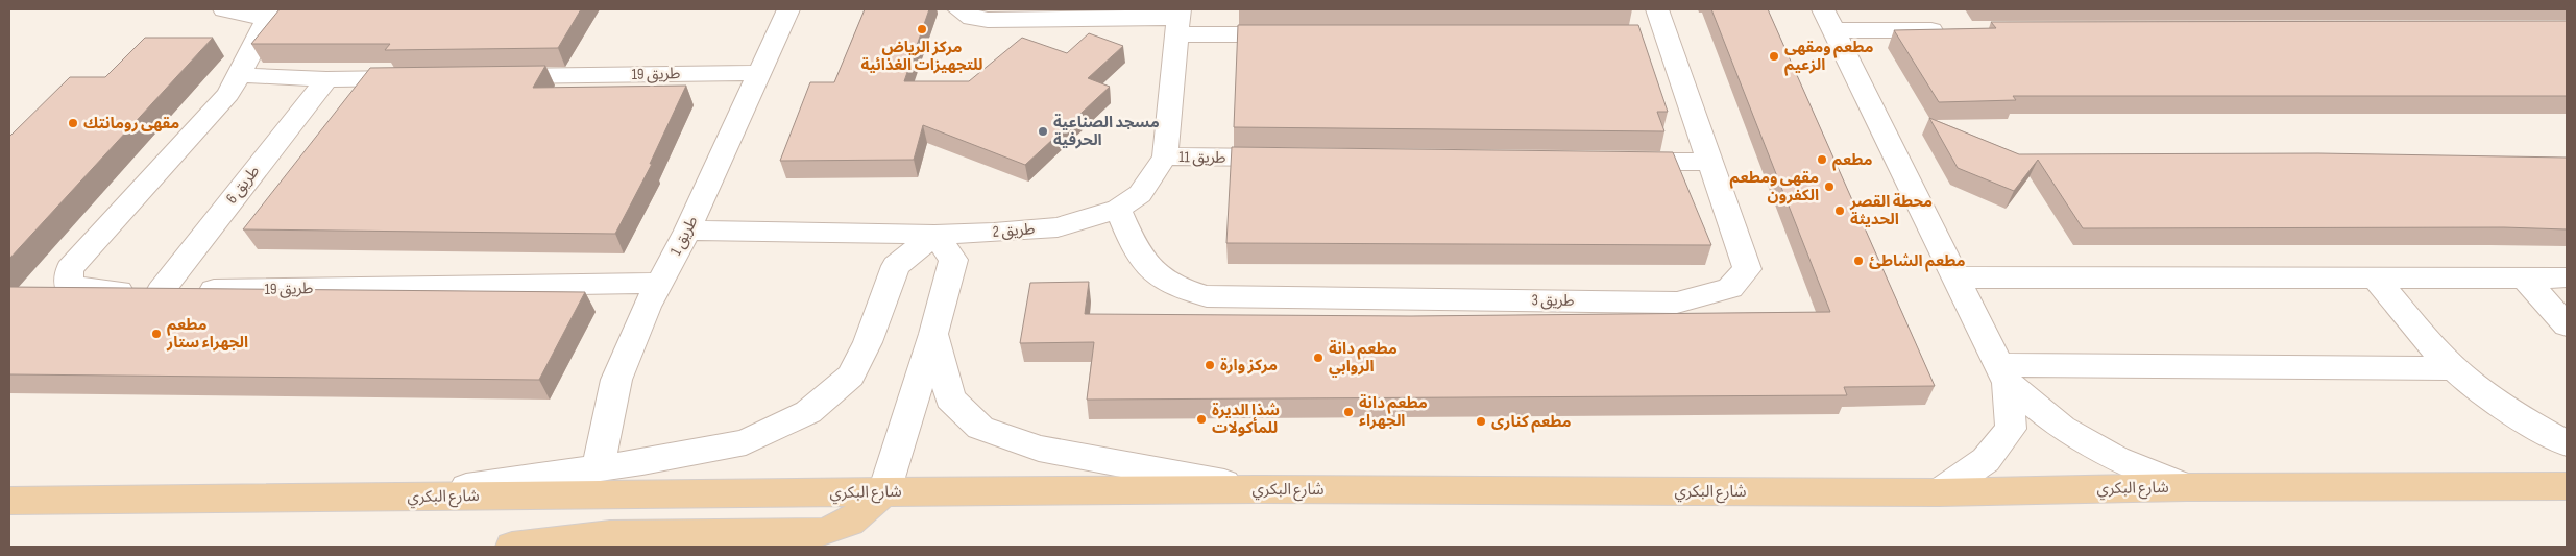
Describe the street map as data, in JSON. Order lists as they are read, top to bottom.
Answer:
{
  "streets": {
    "main road": ["شارع البكري"],
    "street": [
      "طريق 19",
      "طريق 11",
      "طريق 6",
      "طريق 2",
      "طريق 1",
      "طريق 3"
    ]
  },
  "crossings": [
    ["طريق 19", "طريق 6"],
    ["طريق 19", "طريق 1"],
    ["طريق 11", "طريق 2"],
    ["طريق 2", "طريق 1"],
    ["طريق 2", "طريق 3"]
  ],
  "places": [
    "مركز الرياض للتجهيزات الغذائية",
    "مطعم ومقهى الزعيم",
    "مقهى رومانتك",
    "مسجد الصناعية الحرفية",
    "مطعم",
    "مقهى ومطعم الكفرون",
    "محطة القصر الحديثة",
    "مطعم الشاطئ",
    "مطعم الجهراء ستار",
    "مطعم دانة الروابي",
    "مركز وارة",
    "مطعم دانة الجهراء",
    "شذا الديرة للمأكولات",
    "مطعم كنارى"
  ]
}
